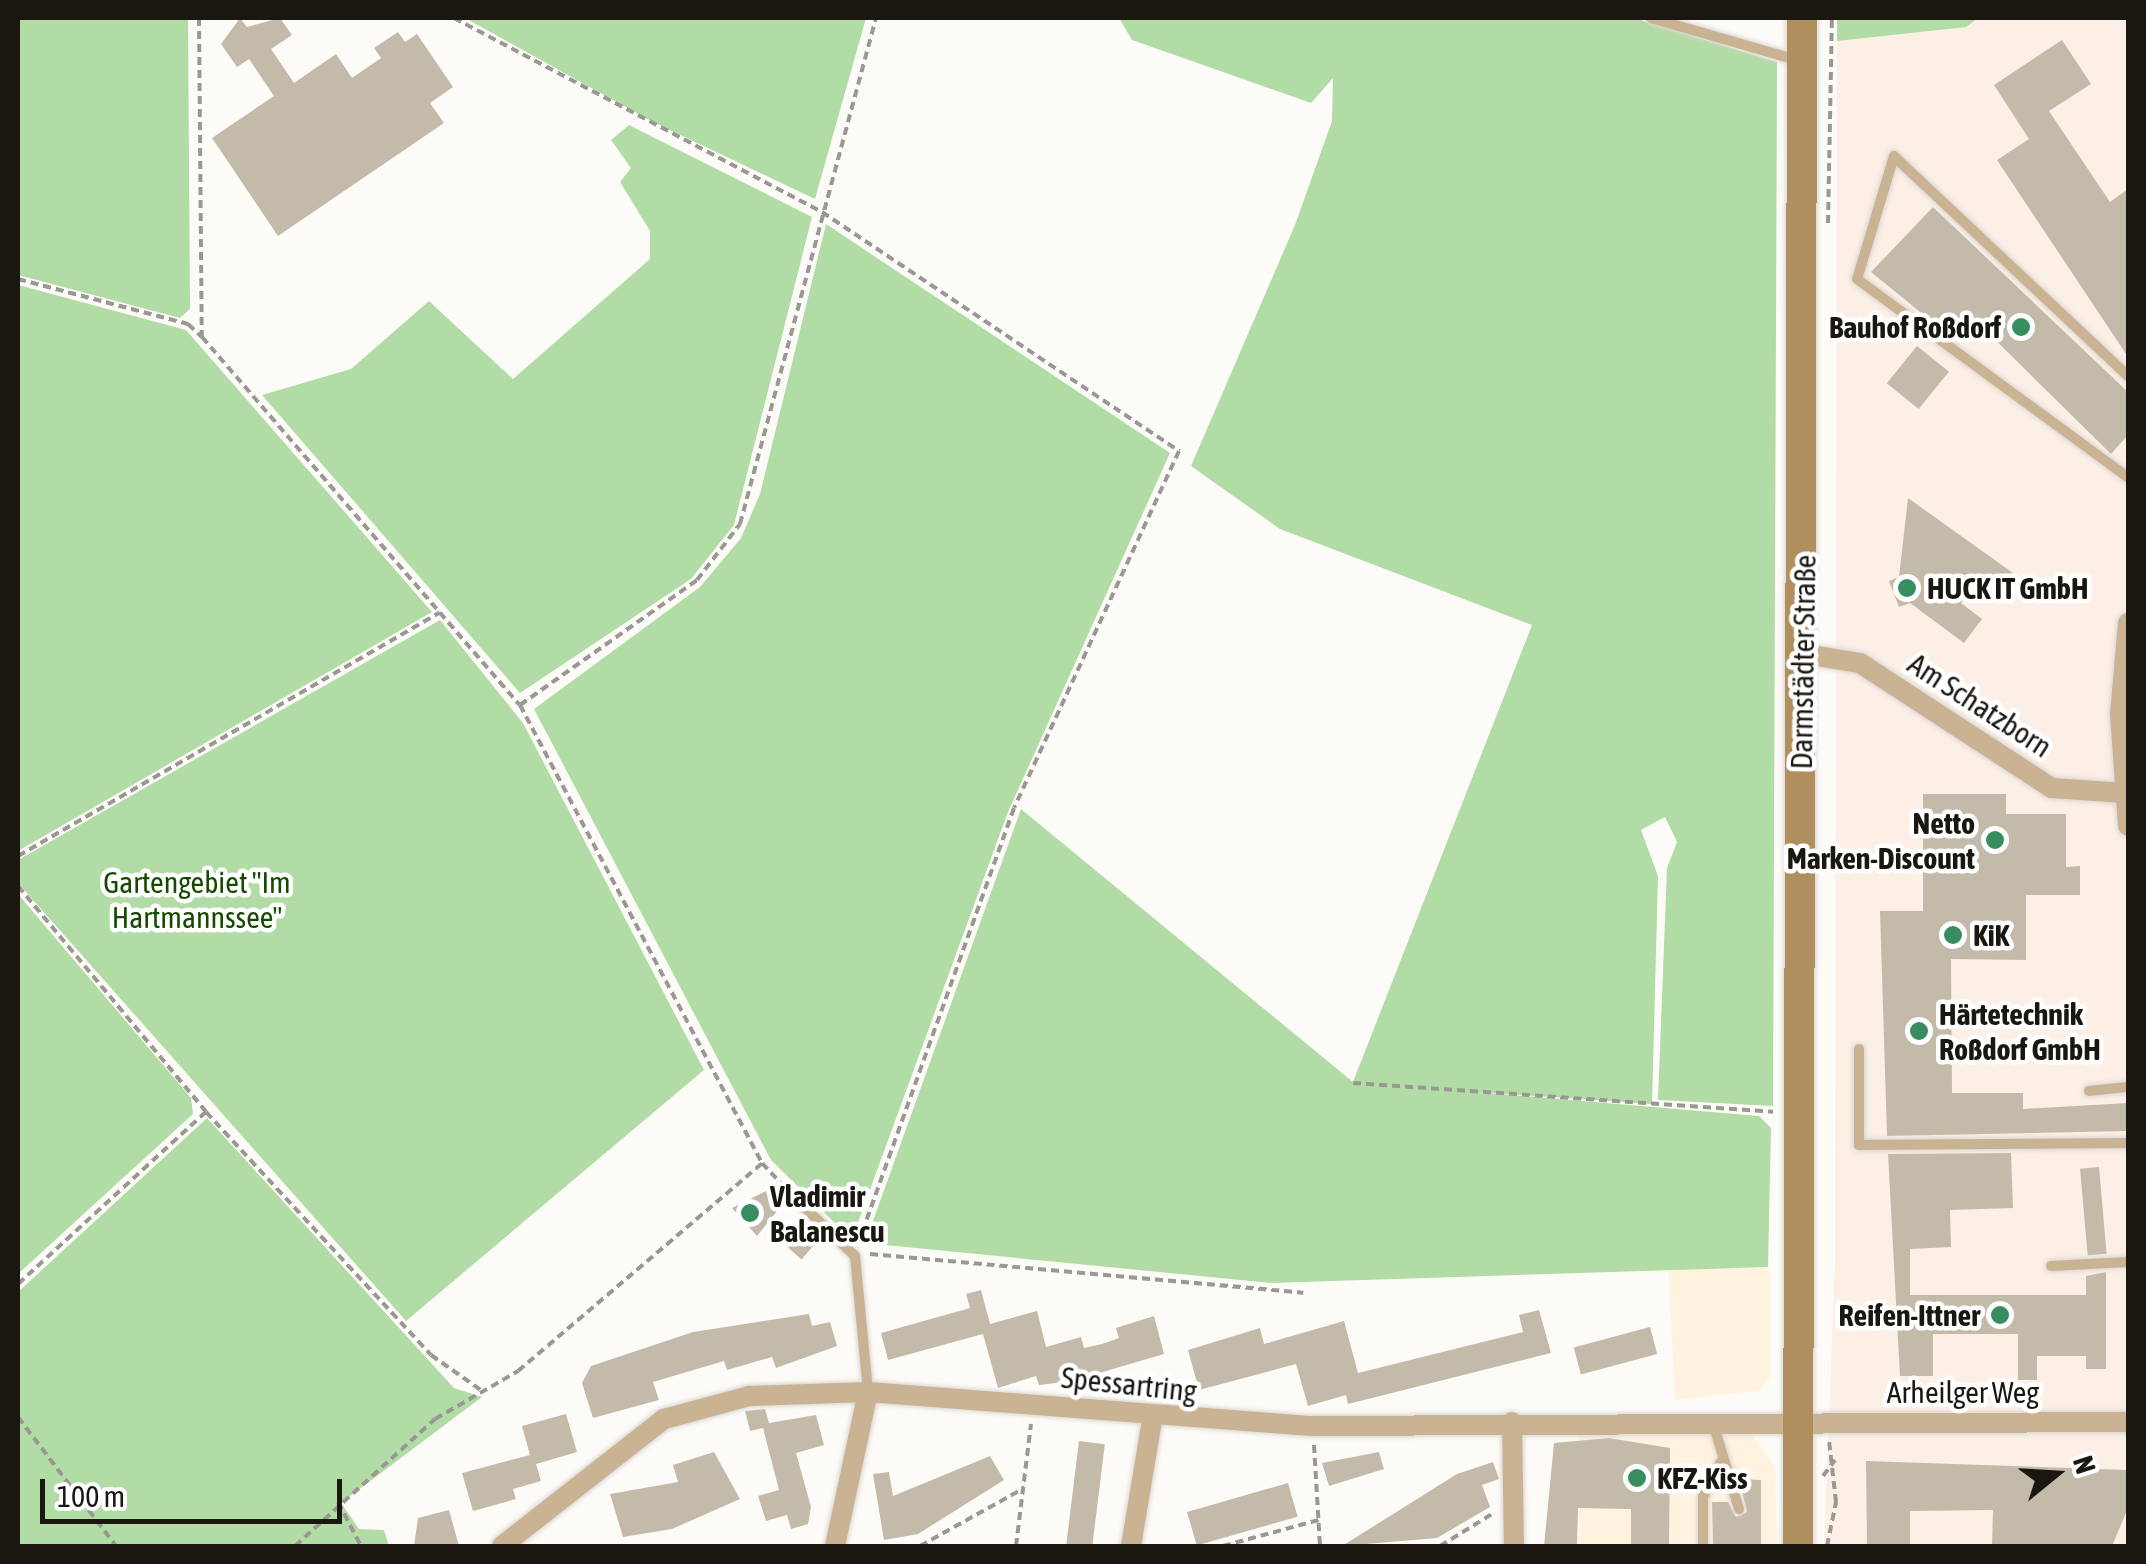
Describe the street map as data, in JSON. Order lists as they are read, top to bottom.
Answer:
{
  "streets": {
    "main road": ["Darmstädter Straße"],
    "street": ["Am Schatzborn", "Spessartring", "Arheilger Weg"]
  },
  "crossings": [
    ["Darmstädter Straße", "Am Schatzborn"],
    ["Darmstädter Straße", "Spessartring"],
    ["Darmstädter Straße", "Arheilger Weg"],
    ["Spessartring", "Arheilger Weg"]
  ],
  "parks": ["Gartengebiet \"Im Hartmannssee\""],
  "places": [
    "Bauhof Roßdorf",
    "HUCK IT GmbH",
    "Netto Marken-Discount",
    "KiK",
    "Härtetechnik Roßdorf GmbH",
    "Vladimir Balanescu",
    "Reifen-Ittner",
    "KFZ-Kiss"
  ],
  "scale_bar": "100 m",
  "north": "right"
}
